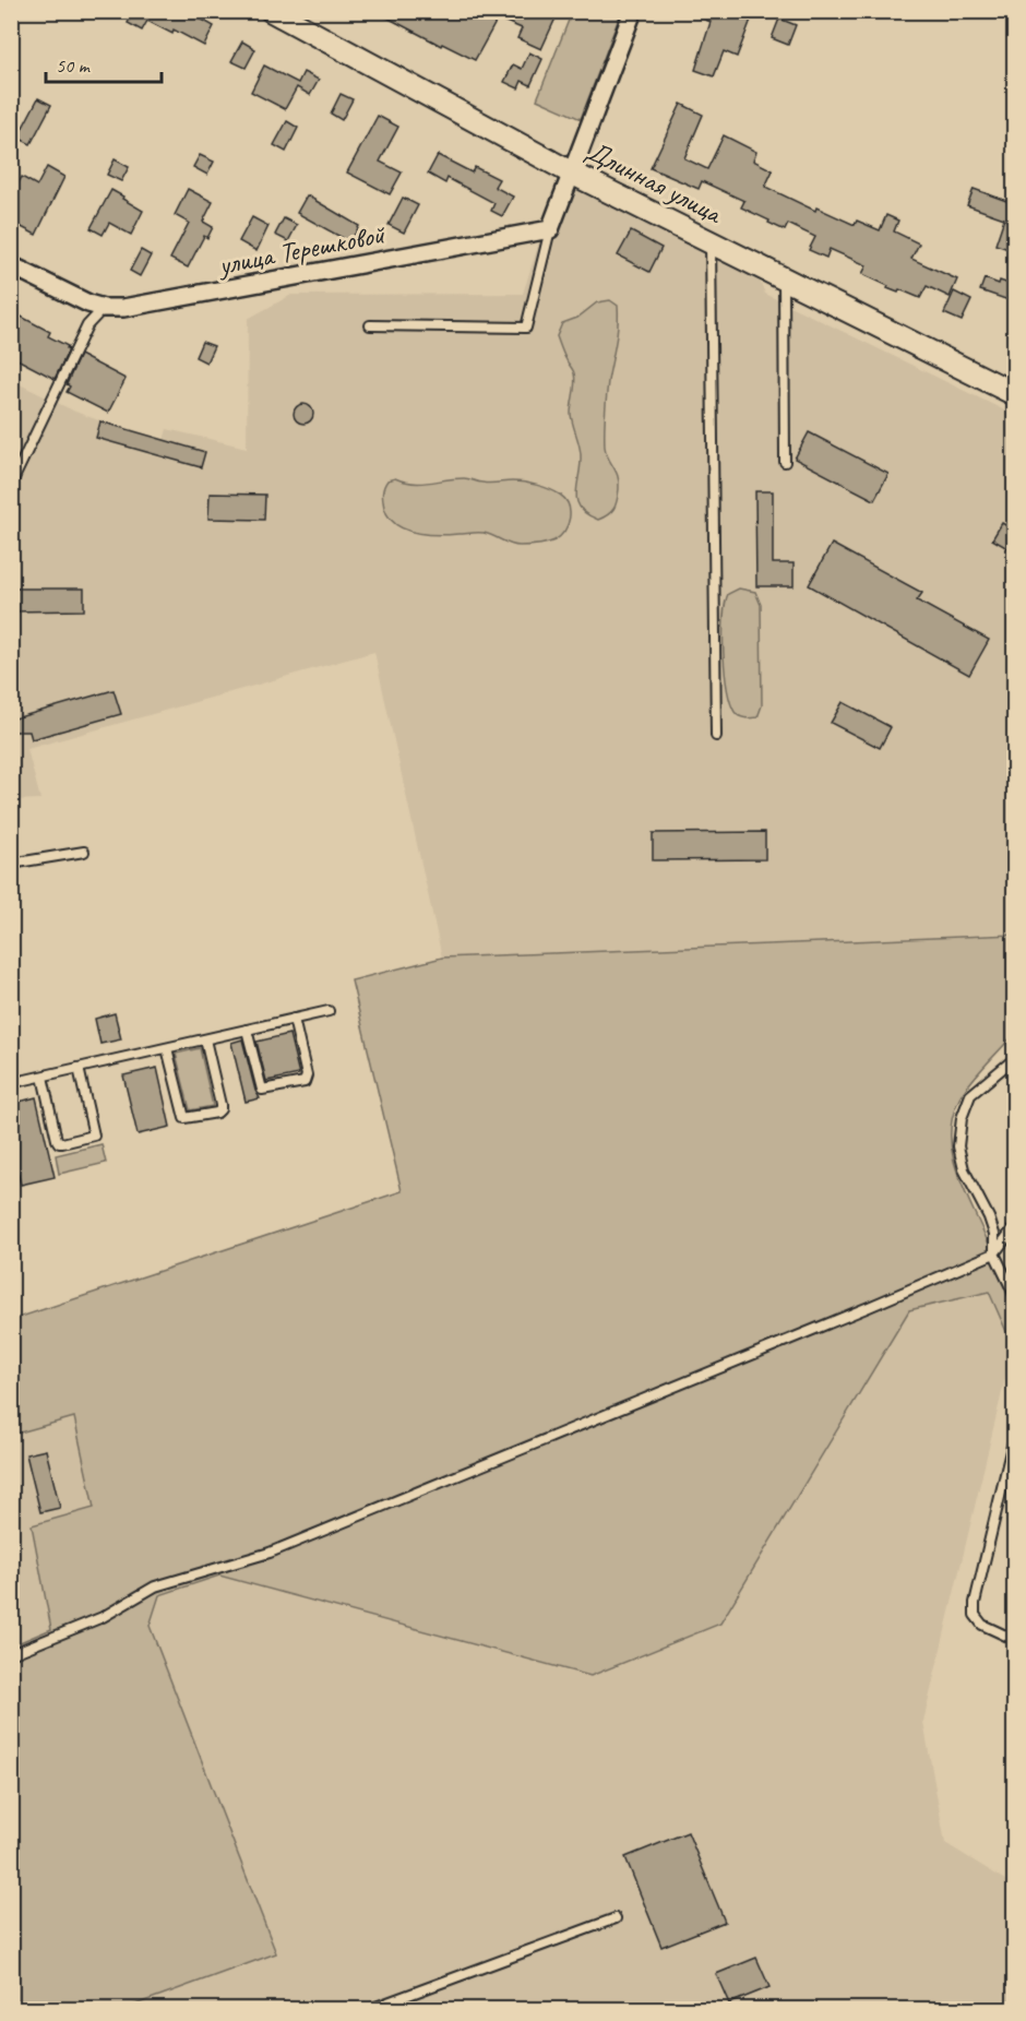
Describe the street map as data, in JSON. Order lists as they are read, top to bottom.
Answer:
{
  "streets": {
    "street": ["Длинная улица", "улица Терешковой"]
  },
  "scale_bar": "50 m"
}
